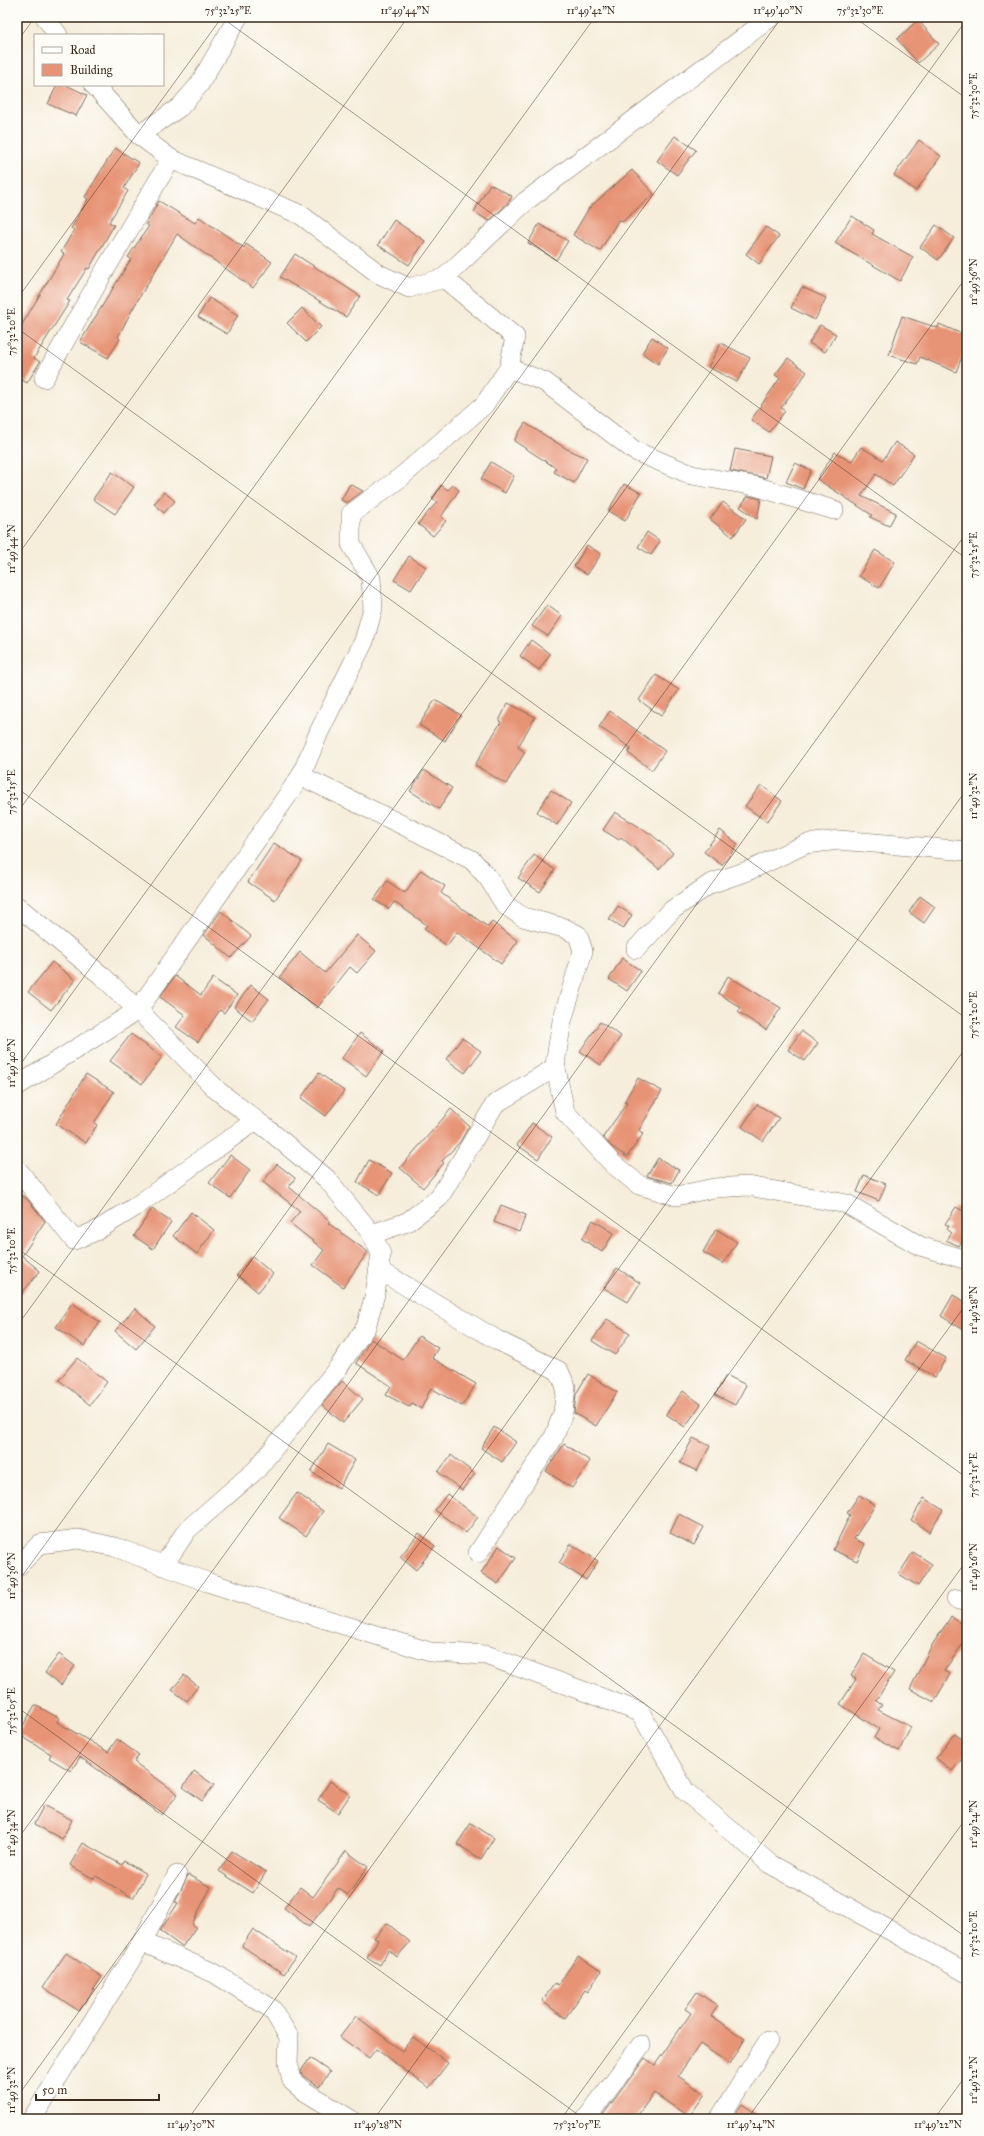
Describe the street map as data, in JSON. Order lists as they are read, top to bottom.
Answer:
{
  "legend": ["Road", "Building"],
  "scale_bar": "50 m",
  "coordinates": [
    "75°32'25\"E",
    "11°49'44\"N",
    "11°49'42\"N",
    "11°49'40\"N",
    "75°32'30\"E",
    "11°49'36\"N",
    "75°32'20\"E",
    "75°32'15\"E",
    "11°49'32\"N",
    "75°32'10\"E",
    "11°49'28\"N",
    "11°49'26\"N",
    "75°32'05\"E",
    "11°49'24\"N",
    "11°49'34\"N",
    "11°49'22\"N",
    "11°49'30\"N"
  ]
}
